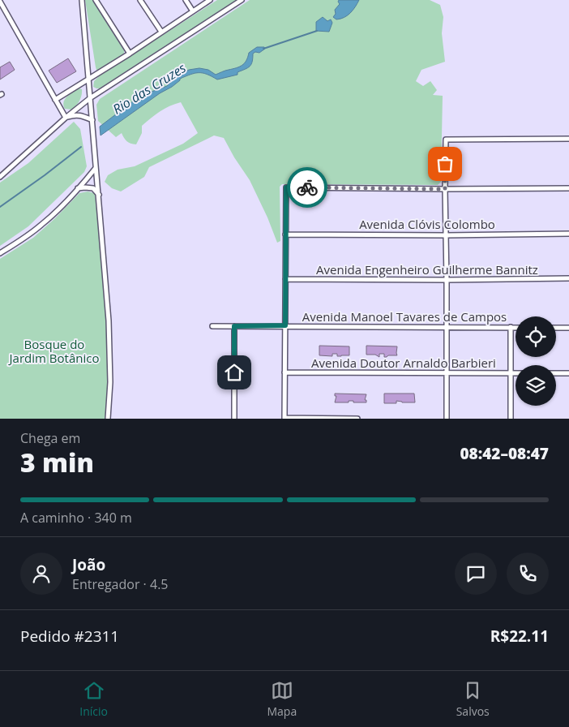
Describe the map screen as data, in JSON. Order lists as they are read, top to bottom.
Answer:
{
  "streets": {
    "street": [
      "Avenida Clóvis Colombo",
      "Avenida Engenheiro Guilherme Bannitz",
      "Avenida Manoel Tavares de Campos",
      "Avenida Doutor Arnaldo Barbieri"
    ]
  },
  "water": ["Rio das Cruzes"],
  "parks": ["Bosque do Jardim Botânico"],
  "page": {
    "heading": ["3 min", "Chega em", "08:42–08:47"],
    "panel": [
      "João",
      "Entregador · 4.5",
      "Pedido #2311",
      "R$22.11"
    ],
    "bar": "A caminho · 340 m",
    "tabs": ["Início", "Mapa", "Salvos"]
  }
}
